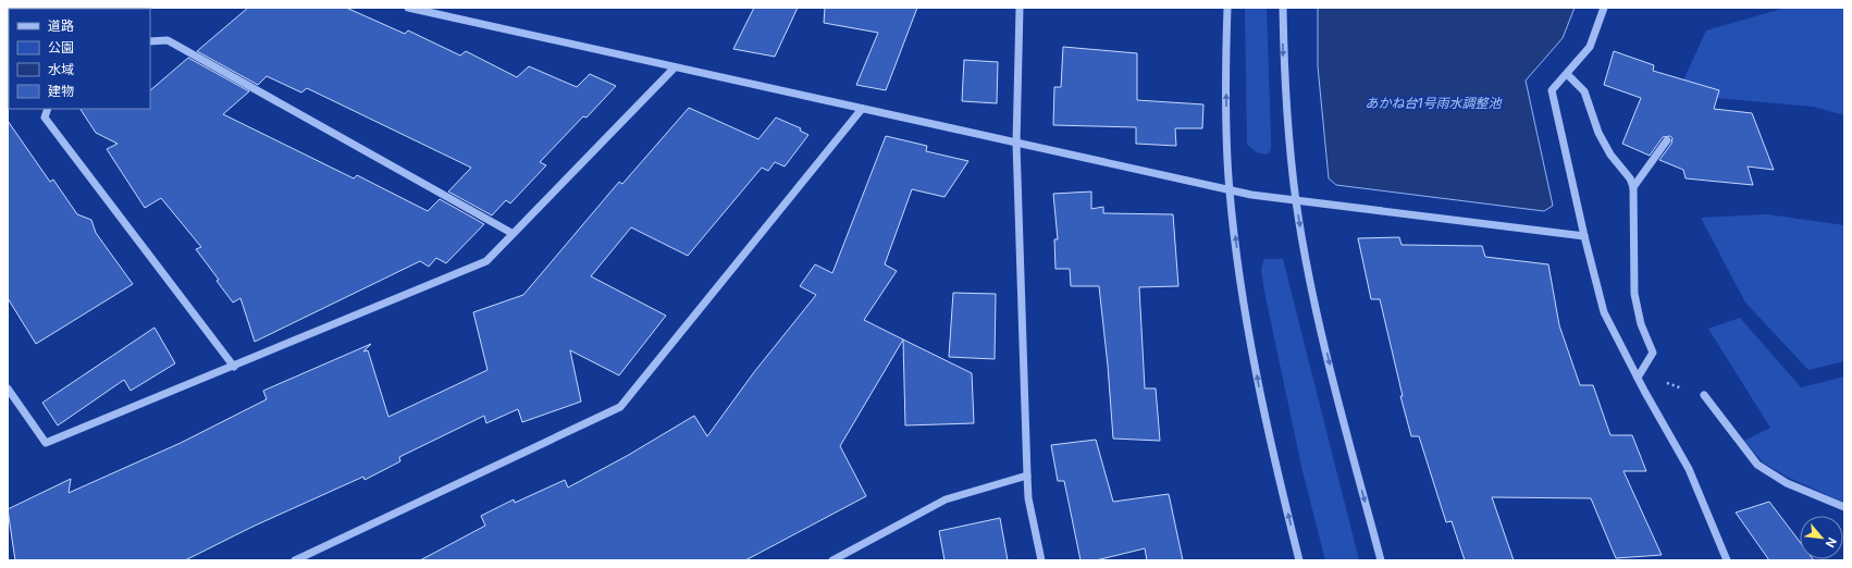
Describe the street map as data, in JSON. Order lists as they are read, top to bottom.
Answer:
{
  "water": ["あかね台1号雨水調整池"],
  "legend": [
    "道路",
    "公園",
    "水域",
    "建物"
  ],
  "north": "bottom right"
}
